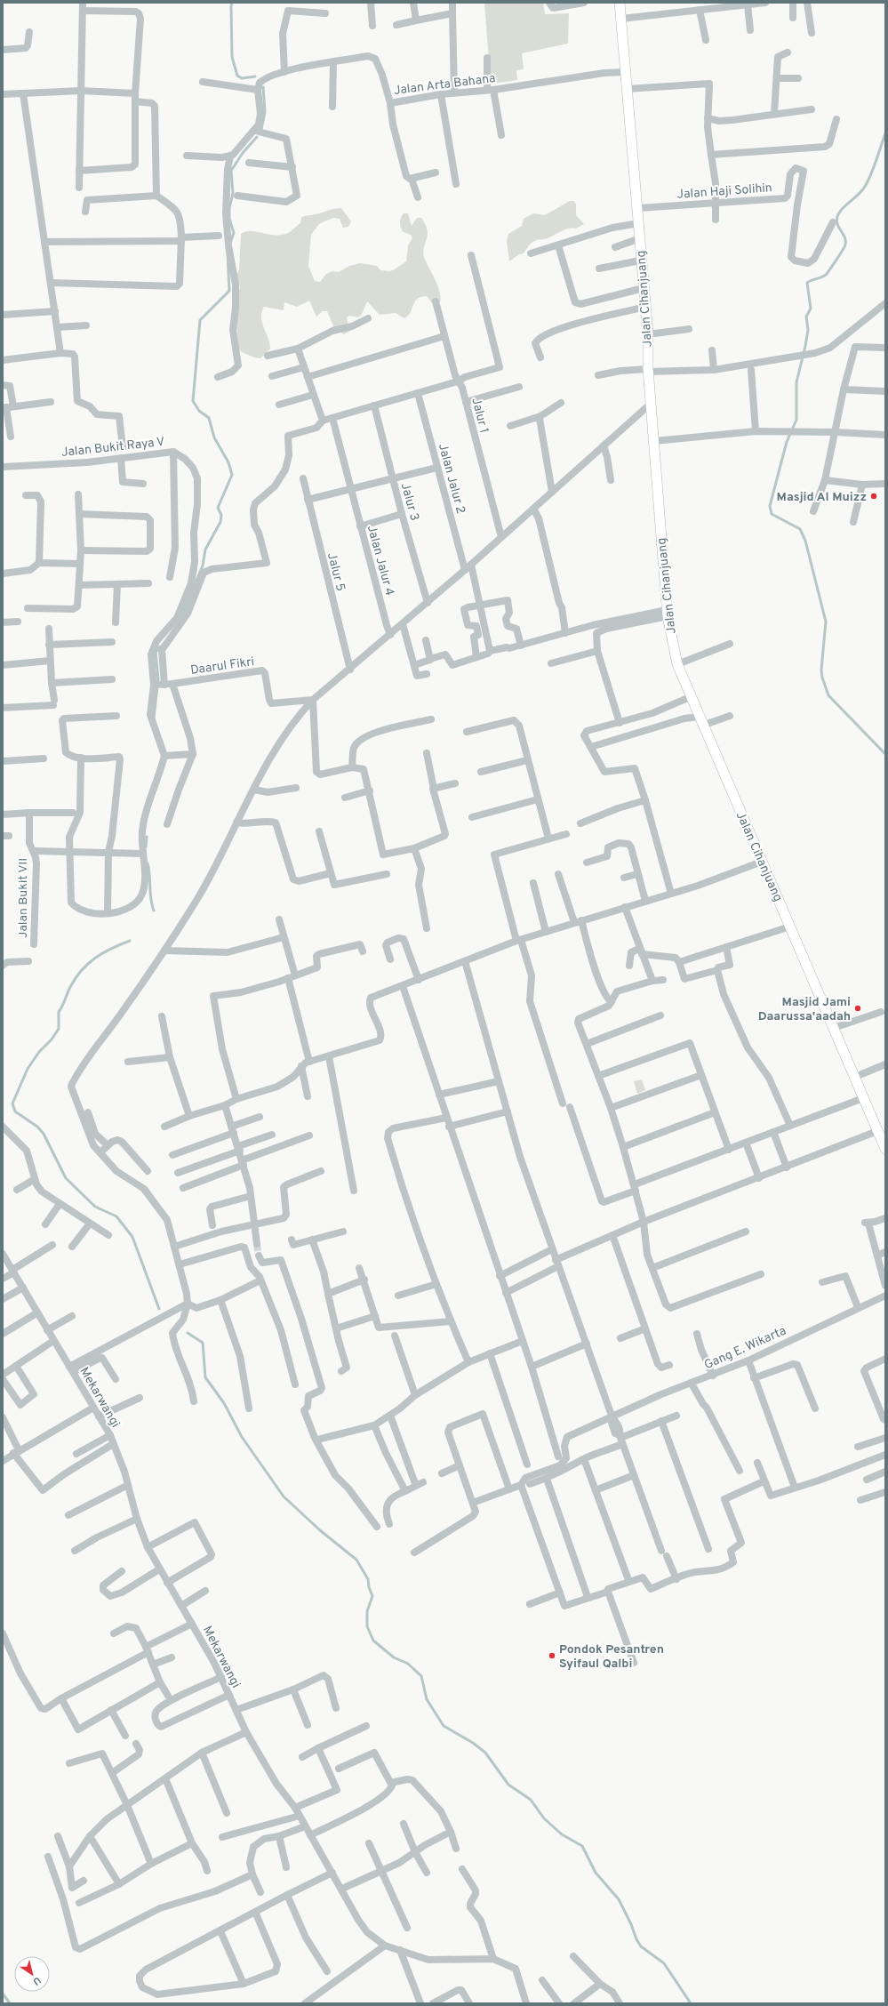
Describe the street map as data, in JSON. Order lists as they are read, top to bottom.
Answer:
{
  "streets": {
    "main road": ["Jalan Cihanjuang"],
    "street": [
      "Jalan Arta Bahana",
      "Jalan Haji Solihin",
      "Jalur 1",
      "Jalan Bukit Raya V",
      "Jalan Jalur 2",
      "Jalur 3",
      "Jalan Jalur 4",
      "Jalur 5",
      "Daarul Fikri",
      "Jalan Bukit VII",
      "Gang E. Wikarta",
      "Mekarwangi"
    ]
  },
  "crossings": [
    ["Jalan Arta Bahana", "Jalan Cihanjuang"],
    ["Jalan Haji Solihin", "Jalan Cihanjuang"]
  ],
  "places": ["Masjid Al Muizz", "Masjid Jami Daarussa'aadah", "Pondok Pesantren Syifaul Qalbi"],
  "north": "bottom right"
}
